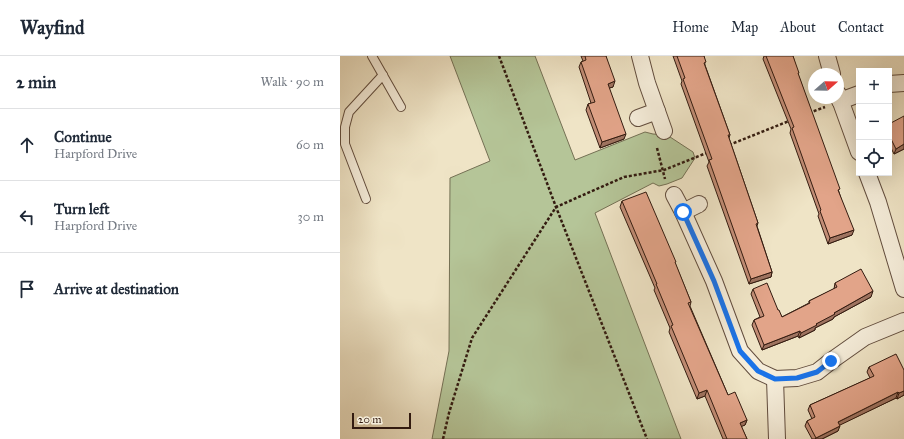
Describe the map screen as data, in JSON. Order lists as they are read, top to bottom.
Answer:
{
  "scale_bar": "20 m",
  "north": "right",
  "page": {
    "header": "Wayfind",
    "nav": [
      "Home",
      "Map",
      "About",
      "Contact"
    ],
    "heading": ["2 min", "Walk · 90 m"],
    "map_buttons": ["+", "−"],
    "list": [
      ["Continue", "Harpford Drive", "60 m"],
      ["Turn left", "Harpford Drive", "30 m"],
      "Arrive at destination"
    ],
    "scale": "20 m"
  }
}
